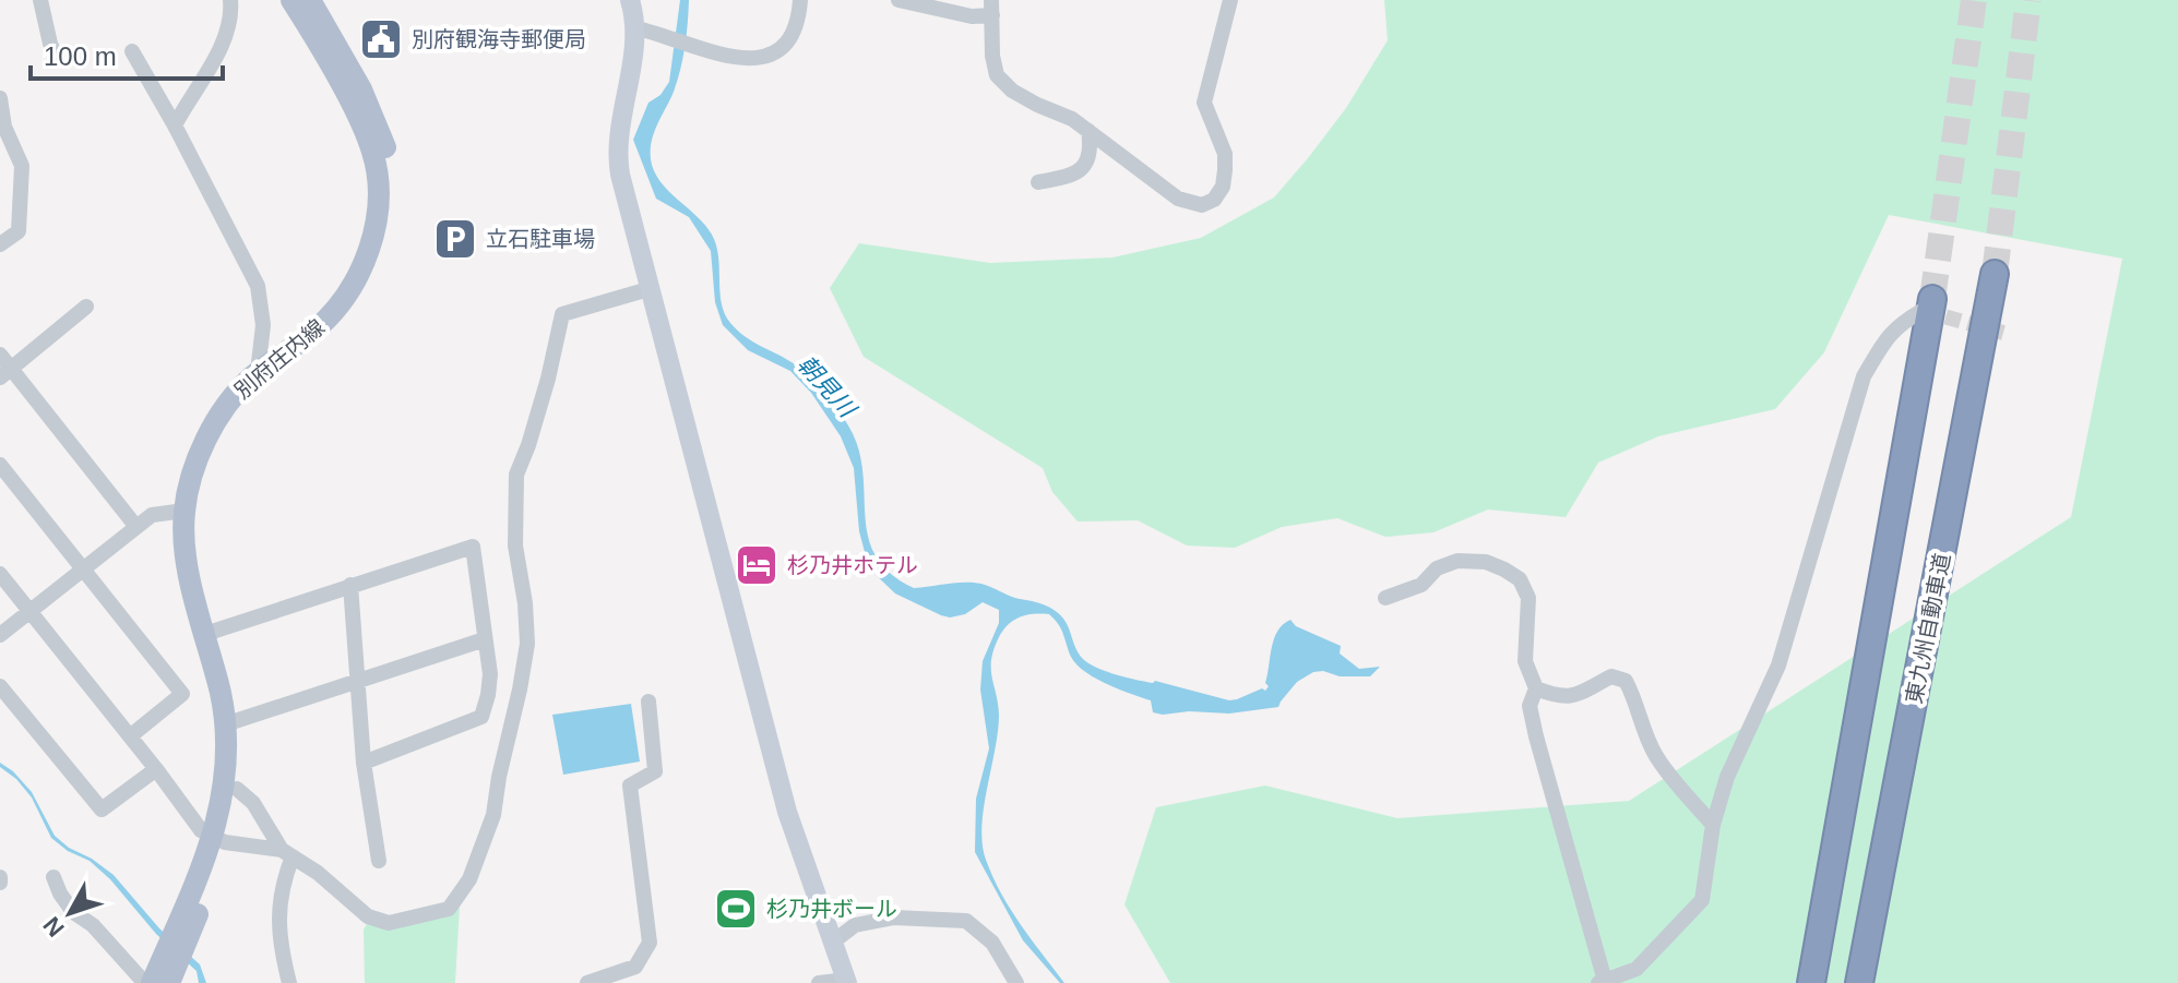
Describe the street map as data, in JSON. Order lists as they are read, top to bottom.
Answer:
{
  "streets": {
    "highway": ["東九州自動車道"],
    "main road": ["別府庄内線"]
  },
  "water": ["朝見川"],
  "places": {
    "public building": ["別府観海寺郵便局"],
    "parking": ["立石駐車場"],
    "hotel": ["杉乃井ホテル"],
    "sports": ["杉乃井ボール"]
  },
  "scale_bar": "100 m",
  "north": "bottom left"
}
